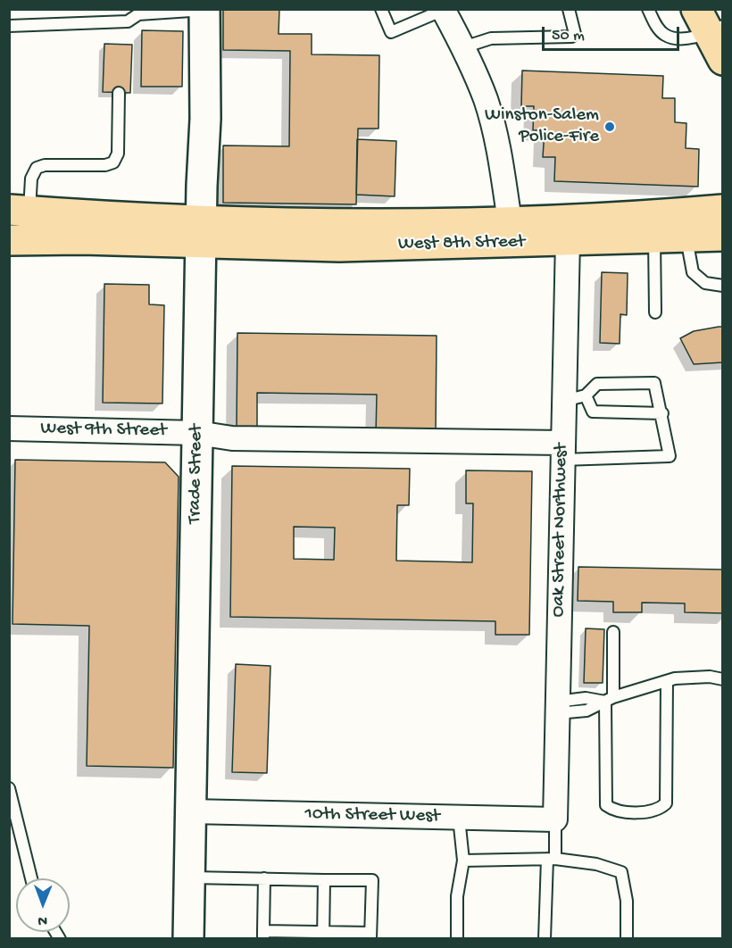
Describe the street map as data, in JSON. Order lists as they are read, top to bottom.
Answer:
{
  "streets": {
    "main road": ["West 8th Street"],
    "street": [
      "West 9th Street",
      "Trade Street",
      "Oak Street Northwest",
      "10th Street West"
    ]
  },
  "crossings": [
    ["West 8th Street", "Trade Street"],
    ["West 8th Street", "Oak Street Northwest"],
    ["West 9th Street", "Trade Street"],
    ["West 9th Street", "Oak Street Northwest"],
    ["Trade Street", "10th Street West"],
    ["Oak Street Northwest", "10th Street West"]
  ],
  "places": ["Winston-Salem Police-Fire"],
  "scale_bar": "50 m",
  "north": "bottom"
}
